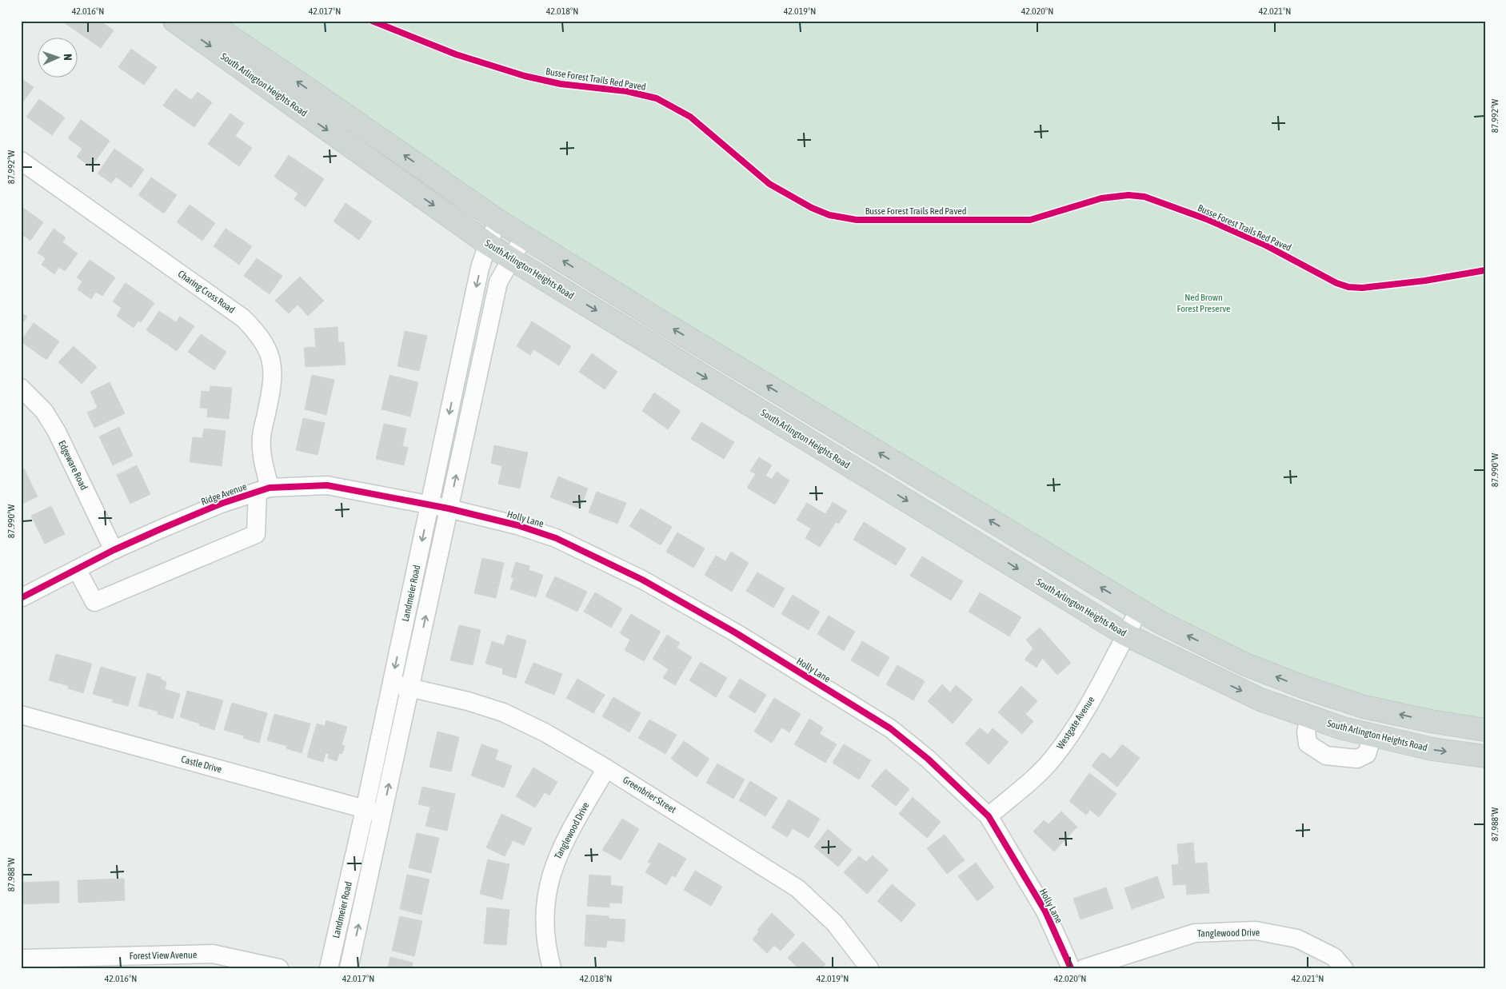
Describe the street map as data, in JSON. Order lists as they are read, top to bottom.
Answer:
{
  "streets": {
    "main road": ["South Arlington Heights Road"],
    "street": [
      "Charing Cross Road",
      "Edgeware Road",
      "Ridge Avenue",
      "Holly Lane",
      "Landmeier Road",
      "Westgate Avenue",
      "Castle Drive",
      "Greenbrier Street",
      "Tanglewood Drive",
      "Forest View Avenue"
    ],
    "cycle path": ["Busse Forest Trails Red Paved"]
  },
  "crossings": [
    ["South Arlington Heights Road", "Landmeier Road"],
    ["South Arlington Heights Road", "Westgate Avenue"],
    ["Charing Cross Road", "Ridge Avenue"],
    ["Edgeware Road", "Ridge Avenue"],
    ["Ridge Avenue", "Holly Lane"],
    ["Ridge Avenue", "Landmeier Road"],
    ["Holly Lane", "Landmeier Road"],
    ["Holly Lane", "Westgate Avenue"],
    ["Landmeier Road", "Castle Drive"],
    ["Landmeier Road", "Greenbrier Street"],
    ["Greenbrier Street", "Tanglewood Drive"]
  ],
  "parks": ["Ned Brown Forest Preserve"],
  "north": "right",
  "coordinates": [
    "42.016°N",
    "42.017°N",
    "42.018°N",
    "42.019°N",
    "42.020°N",
    "42.021°N",
    "87.992°W",
    "87.990°W",
    "87.988°W"
  ]
}
